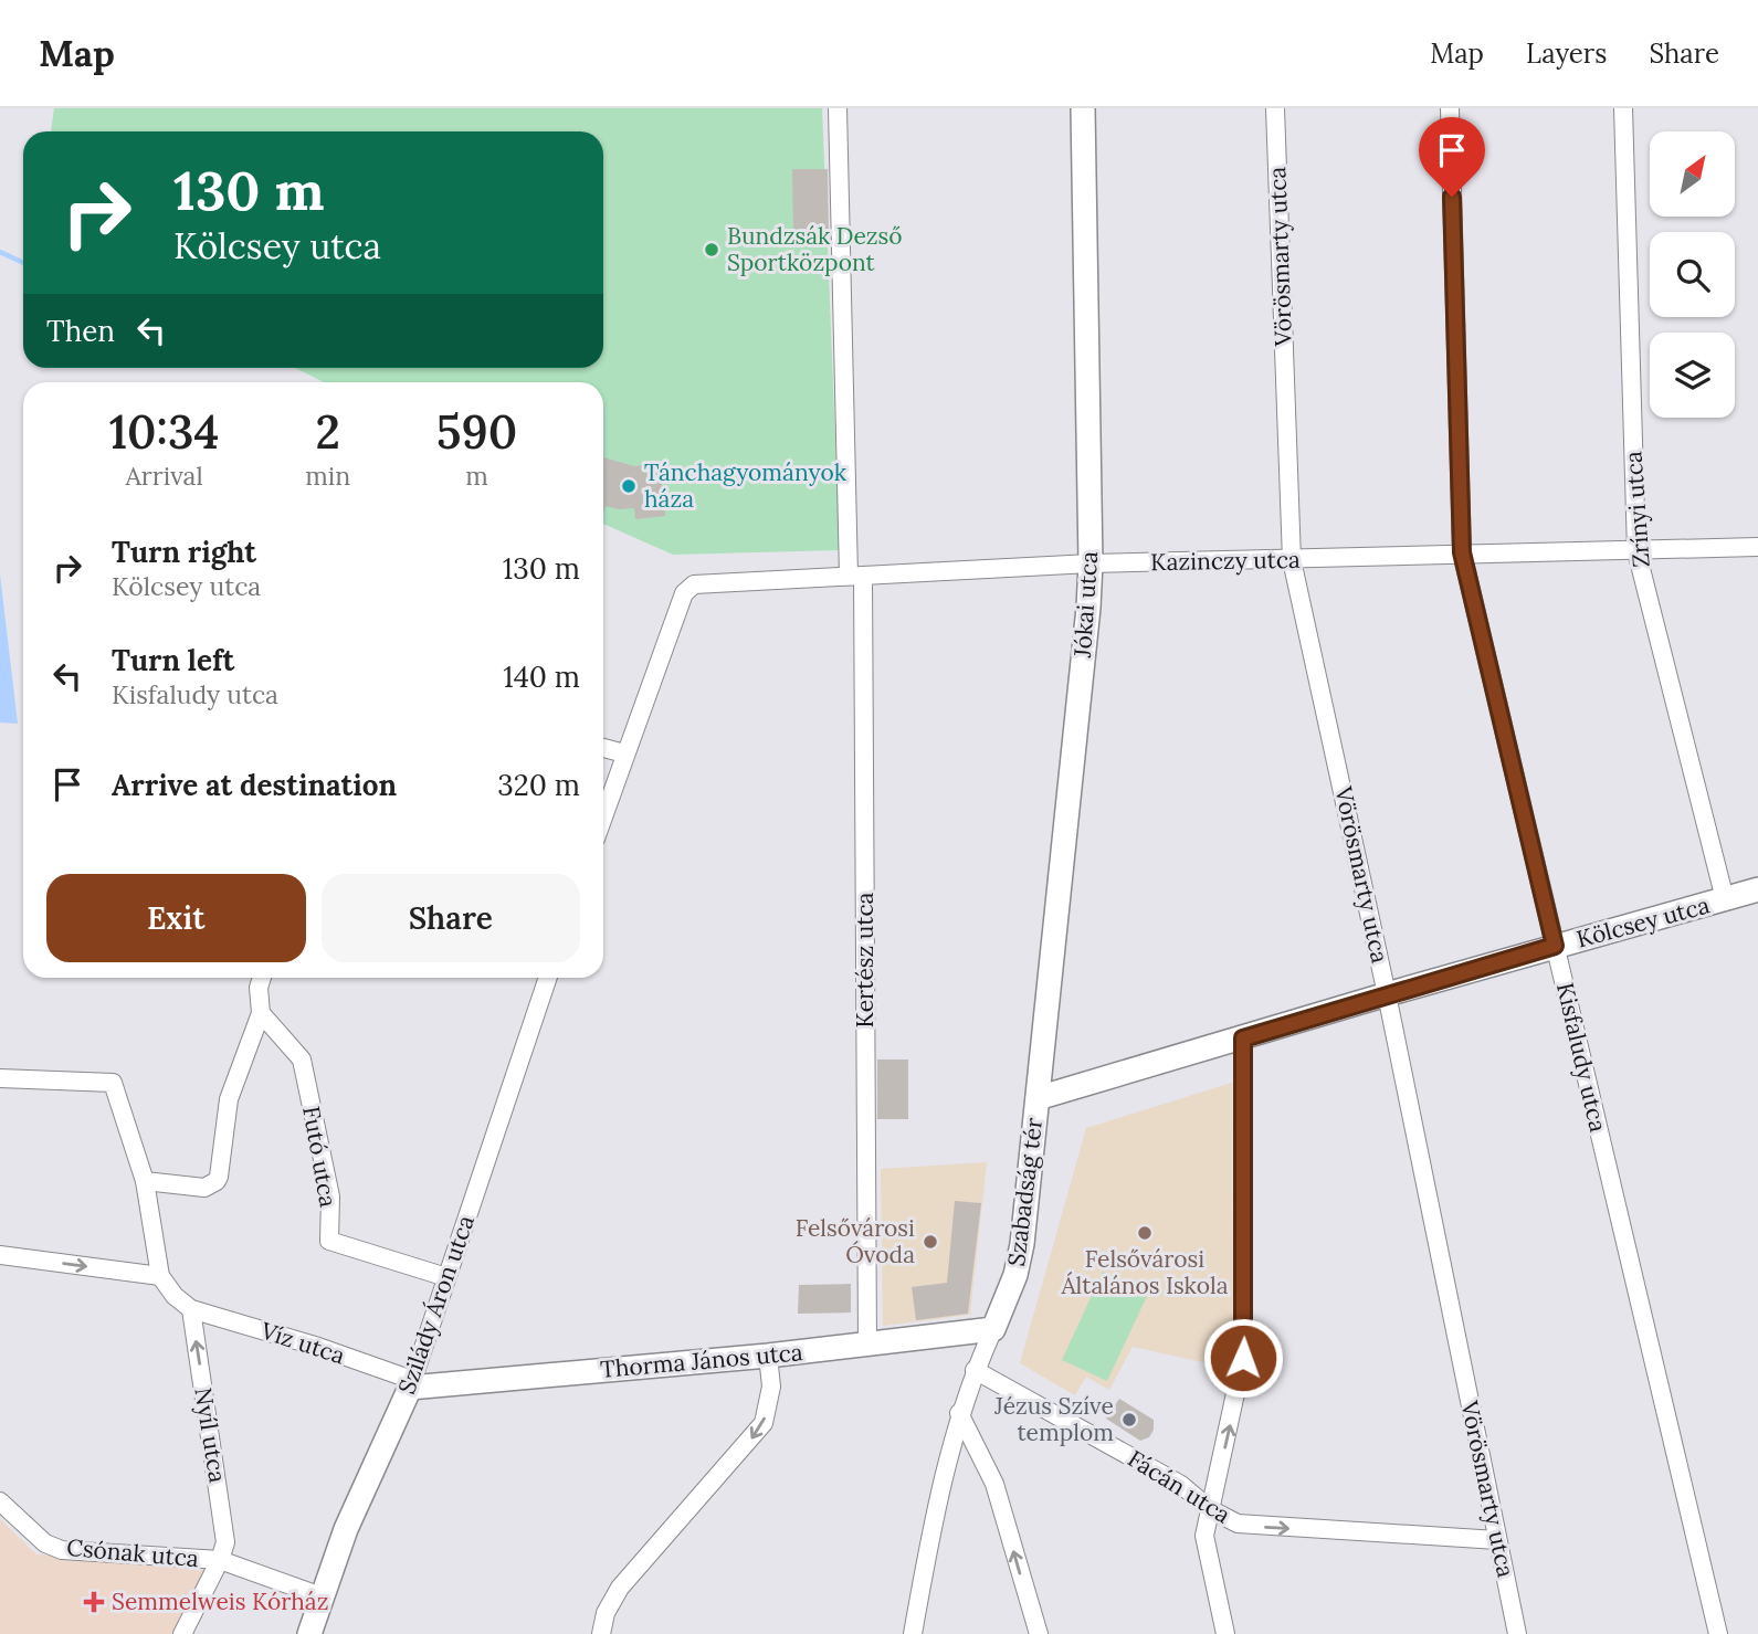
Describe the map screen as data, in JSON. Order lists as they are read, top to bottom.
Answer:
{
  "streets": {
    "street": [
      "Vörösmarty utca",
      "Zrínyi utca",
      "Kazinczy utca",
      "Jókai utca",
      "Kölcsey utca",
      "Kertész utca",
      "Kisfaludy utca",
      "Futó utca",
      "Szabadság tér",
      "Szilády Áron utca",
      "Víz utca",
      "Thorma János utca",
      "Nyíl utca",
      "Fácán utca",
      "Csónak utca"
    ]
  },
  "crossings": [
    ["Vörösmarty utca", "Kazinczy utca"],
    ["Vörösmarty utca", "Kölcsey utca"],
    ["Vörösmarty utca", "Fácán utca"],
    ["Zrínyi utca", "Kazinczy utca"],
    ["Zrínyi utca", "Kölcsey utca"],
    ["Kazinczy utca", "Jókai utca"],
    ["Kazinczy utca", "Kertész utca"],
    ["Kazinczy utca", "Kisfaludy utca"],
    ["Jókai utca", "Kölcsey utca"],
    ["Jókai utca", "Szabadság tér"],
    ["Kölcsey utca", "Kisfaludy utca"],
    ["Kölcsey utca", "Szabadság tér"],
    ["Kertész utca", "Thorma János utca"],
    ["Futó utca", "Szilády Áron utca"],
    ["Szabadság tér", "Thorma János utca"],
    ["Szilády Áron utca", "Víz utca"],
    ["Szilády Áron utca", "Thorma János utca"],
    ["Szilády Áron utca", "Csónak utca"],
    ["Víz utca", "Thorma János utca"],
    ["Víz utca", "Nyíl utca"],
    ["Nyíl utca", "Csónak utca"]
  ],
  "one_way": ["Nyíl utca", "Fácán utca"],
  "places": {
    "other": [
      "Bundzsák Dezső Sportközpont",
      "Tánchagyományok háza",
      "Felsővárosi Általános Iskola",
      "Felsővárosi Óvoda",
      "Jézus Szíve templom"
    ],
    "health": ["Semmelweis Kórház"]
  },
  "north": "top right",
  "page": {
    "header": "Map",
    "nav": ["Map", "Layers", "Share"],
    "turn": ["130 m", "Kölcsey utca"],
    "then": "Then",
    "eta": [
      "10:34",
      "Arrival",
      "2",
      "min",
      "590",
      "m"
    ],
    "list": [
      {
        "name": "Turn right",
        "note": "Kölcsey utca",
        "value": "130 m"
      },
      {
        "name": "Turn left",
        "note": "Kisfaludy utca",
        "value": "140 m"
      },
      {
        "name": "Arrive at destination",
        "value": "320 m"
      }
    ],
    "buttons": ["Exit", "Share"]
  }
}
